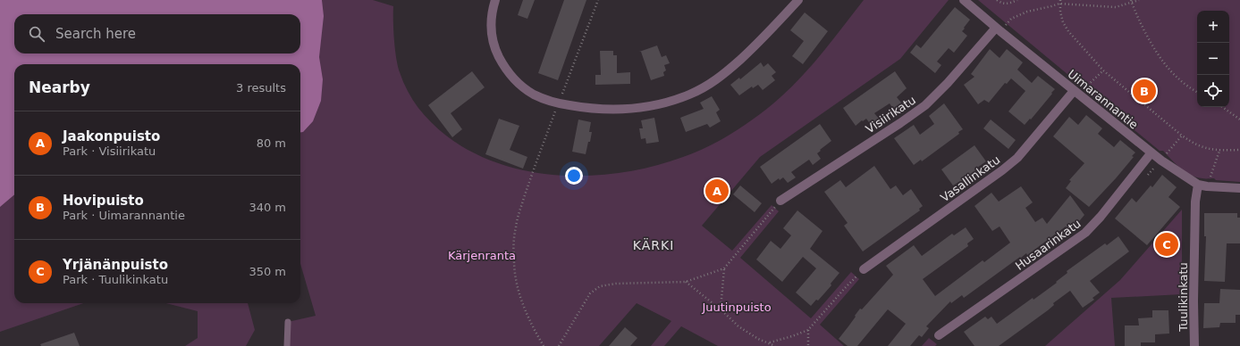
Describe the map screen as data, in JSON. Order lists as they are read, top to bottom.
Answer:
{
  "streets": {
    "street": [
      "Uimarannantie",
      "Visiirikatu",
      "Vasallinkatu",
      "Husaarinkatu",
      "Tuulikinkatu"
    ]
  },
  "crossings": [
    ["Uimarannantie", "Visiirikatu"],
    ["Uimarannantie", "Vasallinkatu"],
    ["Uimarannantie", "Husaarinkatu"],
    ["Uimarannantie", "Tuulikinkatu"]
  ],
  "districts": ["KÄRKI"],
  "parks": ["Kärjenranta", "Juutinpuisto"],
  "page": {
    "map_buttons": ["+", "−"],
    "search": "Search here",
    "heading": ["Nearby", "3 results"],
    "pins": ["B", "A", "C"],
    "list": [
      {
        "mark": "A",
        "name": "Jaakonpuisto",
        "note": "Park · Visiirikatu",
        "value": "80 m"
      },
      {
        "mark": "B",
        "name": "Hovipuisto",
        "note": "Park · Uimarannantie",
        "value": "340 m"
      },
      {
        "mark": "C",
        "name": "Yrjänänpuisto",
        "note": "Park · Tuulikinkatu",
        "value": "350 m"
      }
    ]
  }
}
